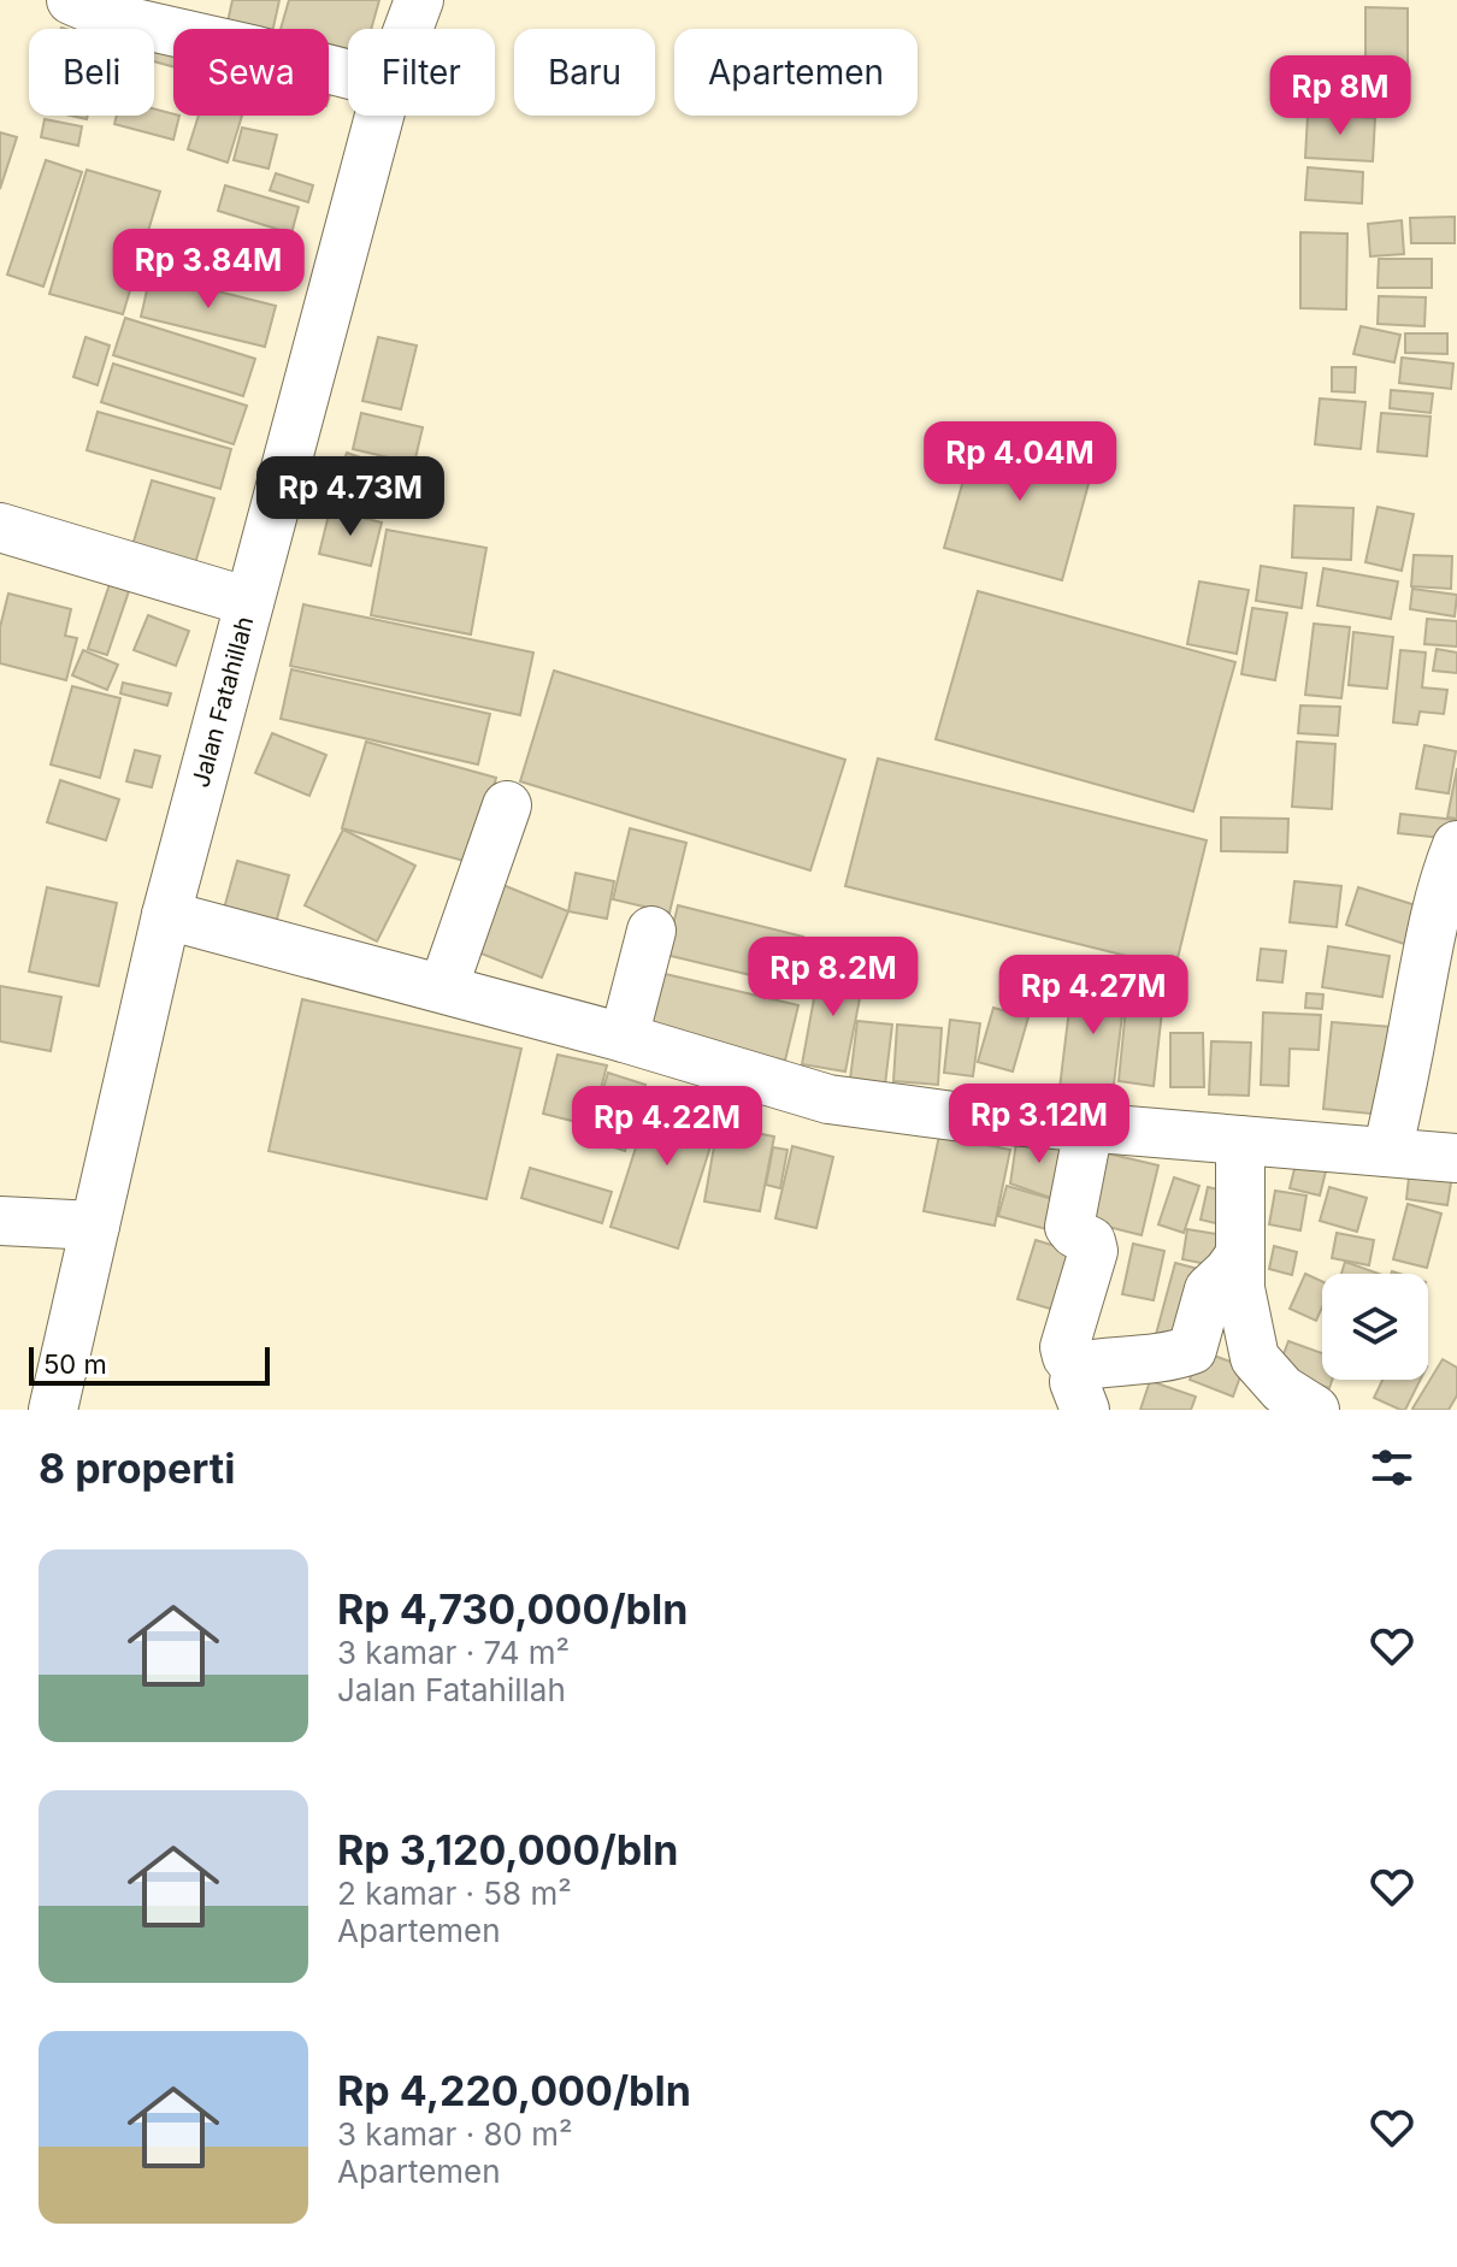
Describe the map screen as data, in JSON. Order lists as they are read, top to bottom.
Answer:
{
  "streets": {
    "street": ["Jalan Fatahillah"]
  },
  "scale_bar": "50 m",
  "page": {
    "chip": [
      "Beli",
      "Sewa",
      "Filter",
      "Baru",
      "Apartemen"
    ],
    "price": [
      "Rp 8M",
      "Rp 3.84M",
      "Rp 4.04M",
      "Rp 4.73M",
      "Rp 8.2M",
      "Rp 4.27M",
      "Rp 3.12M",
      "Rp 4.22M"
    ],
    "scale": "50 m",
    "heading": "8 properti",
    "list": [
      {
        "name": "Rp 4,730,000/bln",
        "note": "3 kamar · 74 m² · Jalan Fatahillah"
      },
      {
        "name": "Rp 3,120,000/bln",
        "note": "2 kamar · 58 m² · Apartemen"
      },
      {
        "name": "Rp 4,220,000/bln",
        "note": "3 kamar · 80 m² · Apartemen"
      }
    ]
  }
}
